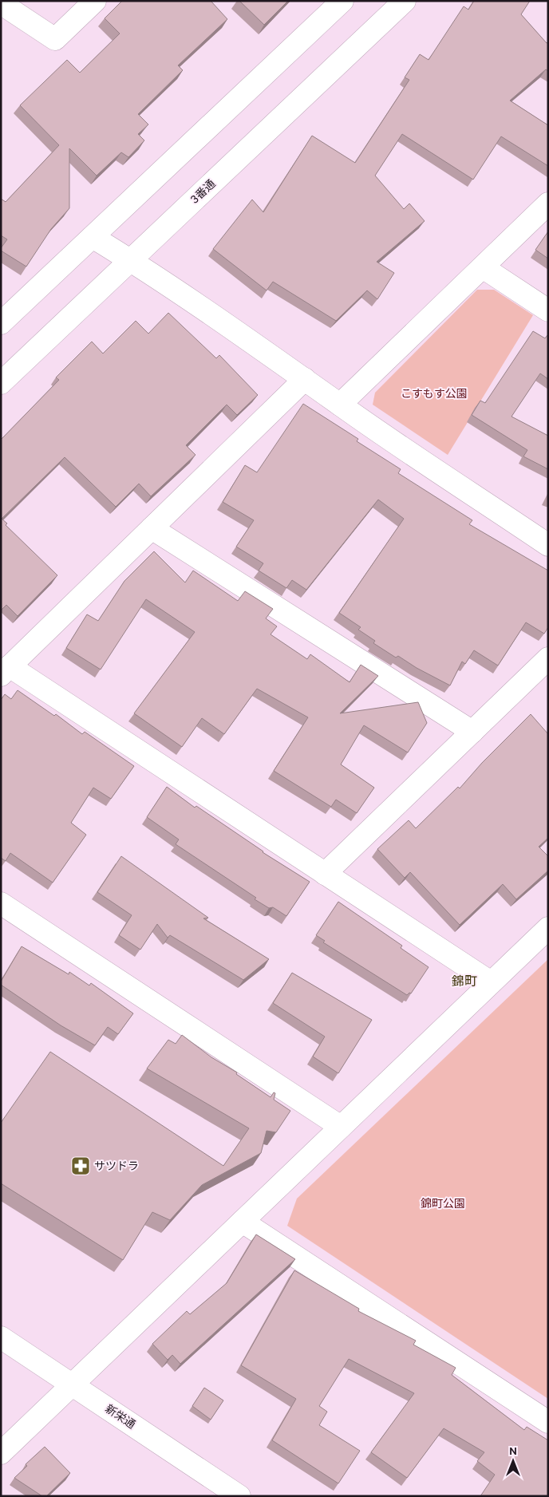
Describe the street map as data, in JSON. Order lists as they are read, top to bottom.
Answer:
{
  "streets": {
    "street": ["3番通", "新栄通"]
  },
  "districts": ["錦町"],
  "parks": ["こすもす公園", "錦町公園"],
  "places": {
    "pharmacy": ["サツドラ"]
  },
  "north": "top"
}
